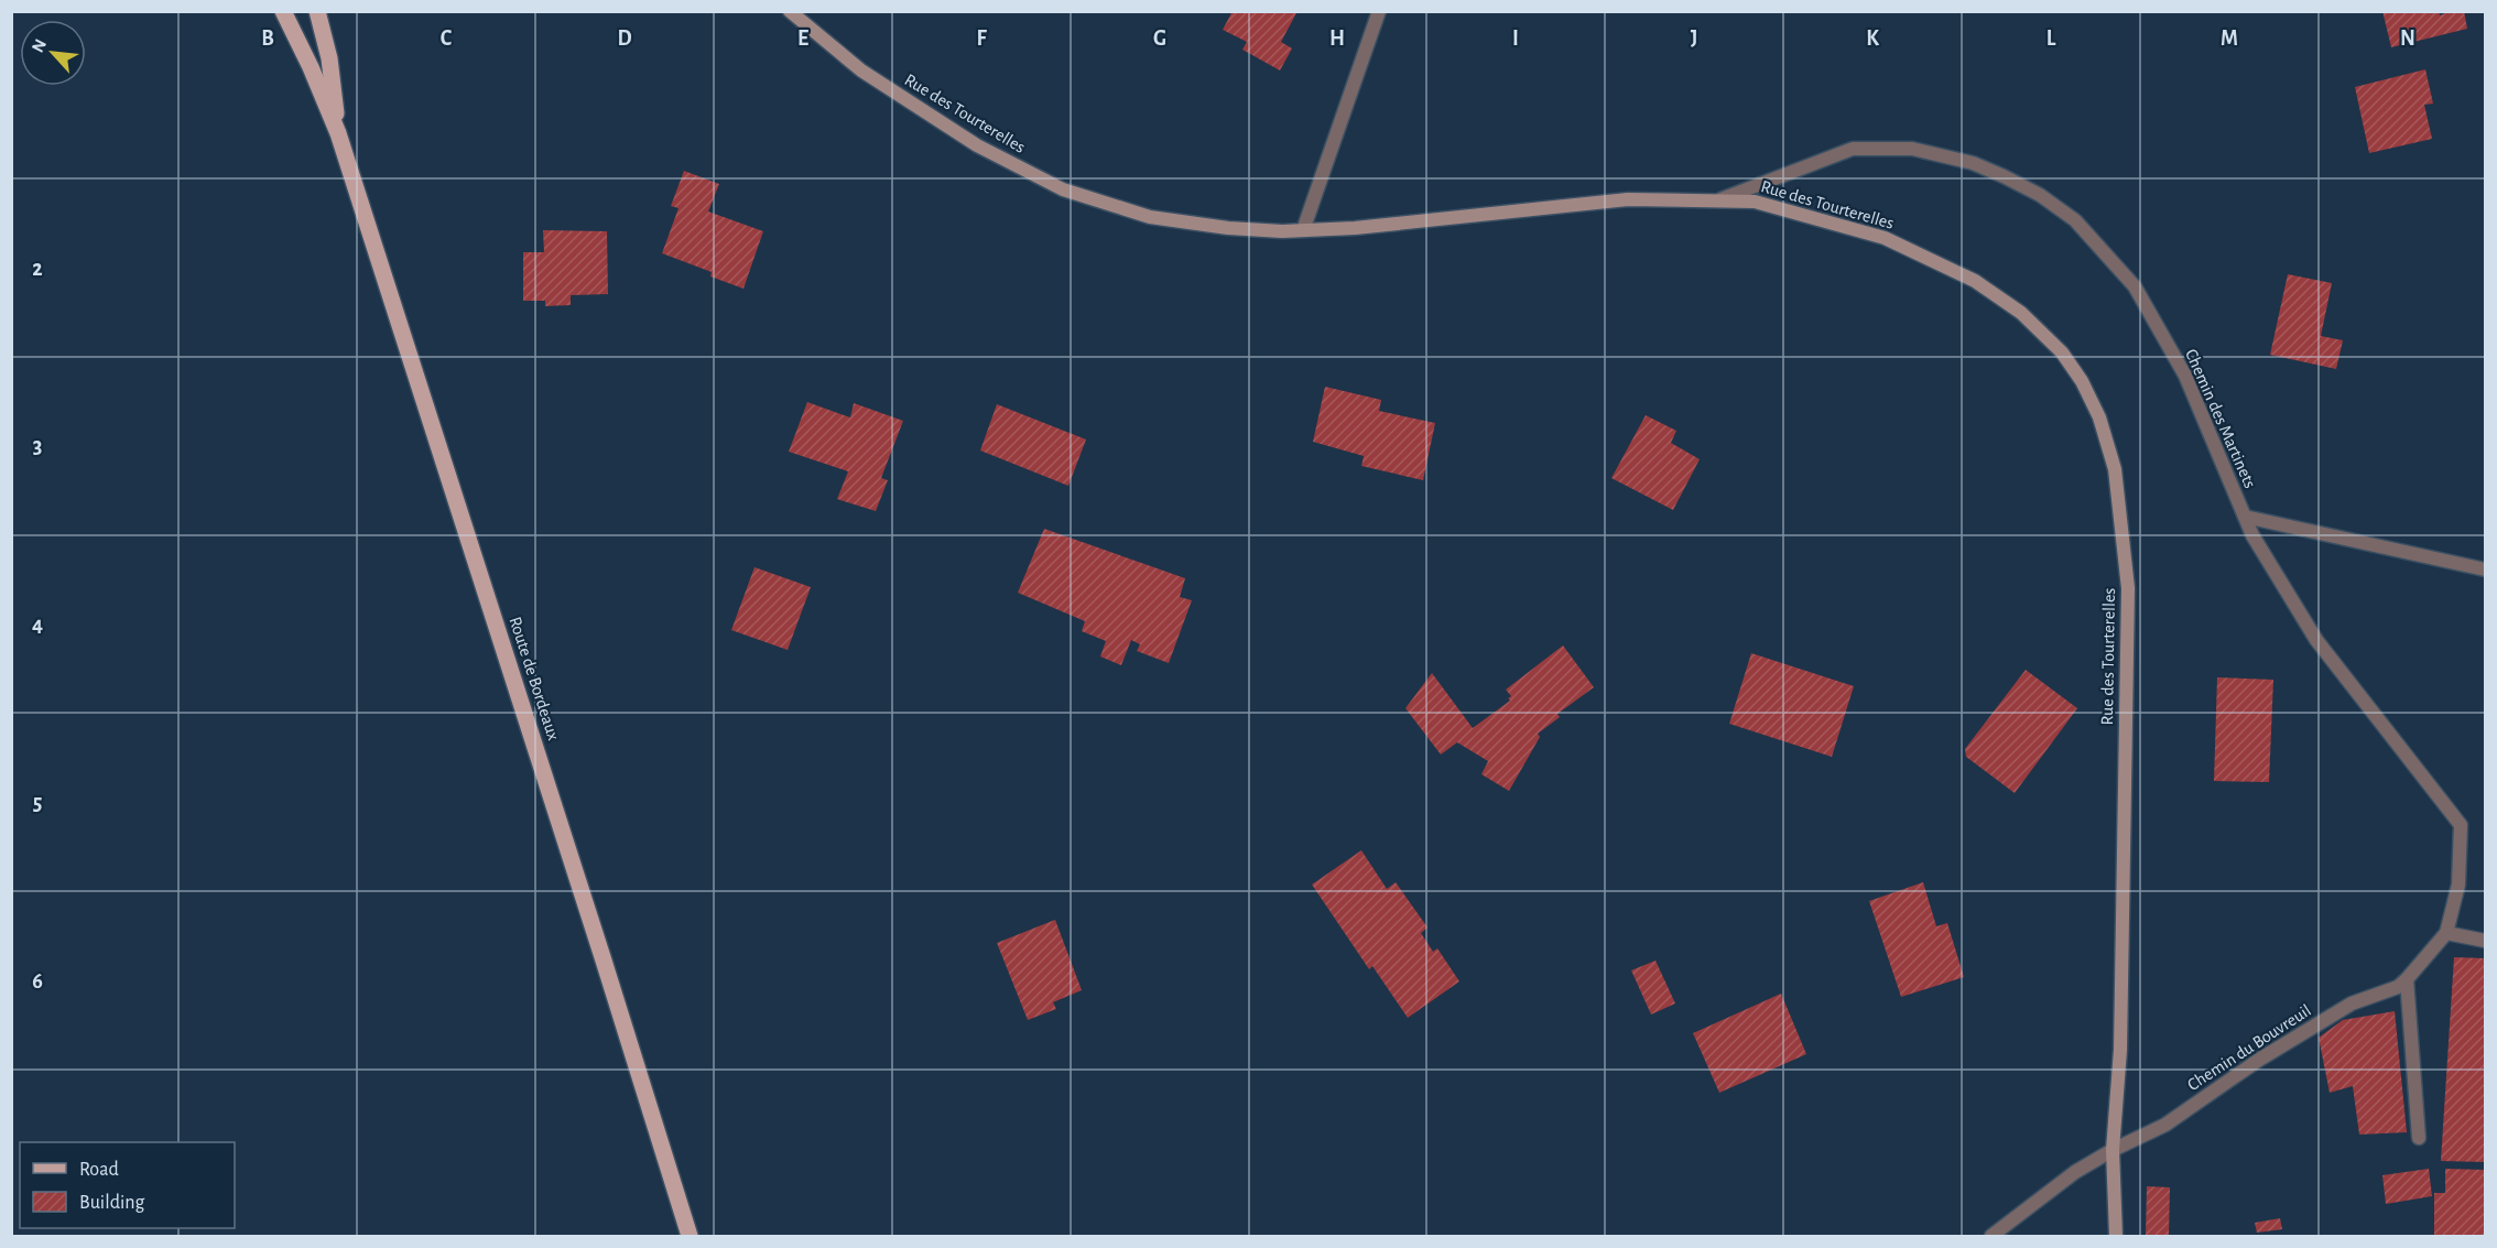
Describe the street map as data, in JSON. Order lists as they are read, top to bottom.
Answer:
{
  "streets": {
    "main road": ["Rue des Tourterelles", "Route de Bordeaux"],
    "street": ["Chemin des Martinets", "Chemin du Bouvreuil"]
  },
  "crossings": [
    ["Rue des Tourterelles", "Chemin des Martinets"],
    ["Rue des Tourterelles", "Chemin du Bouvreuil"],
    ["Chemin des Martinets", "Chemin du Bouvreuil"]
  ],
  "legend": ["Road", "Building"],
  "north": "top left",
  "grid": {
    "columns": [
      "B",
      "C",
      "D",
      "E",
      "F",
      "G",
      "H",
      "I",
      "J",
      "K",
      "L",
      "M",
      "N"
    ],
    "rows": [
      "2",
      "3",
      "4",
      "5",
      "6"
    ]
  }
}
